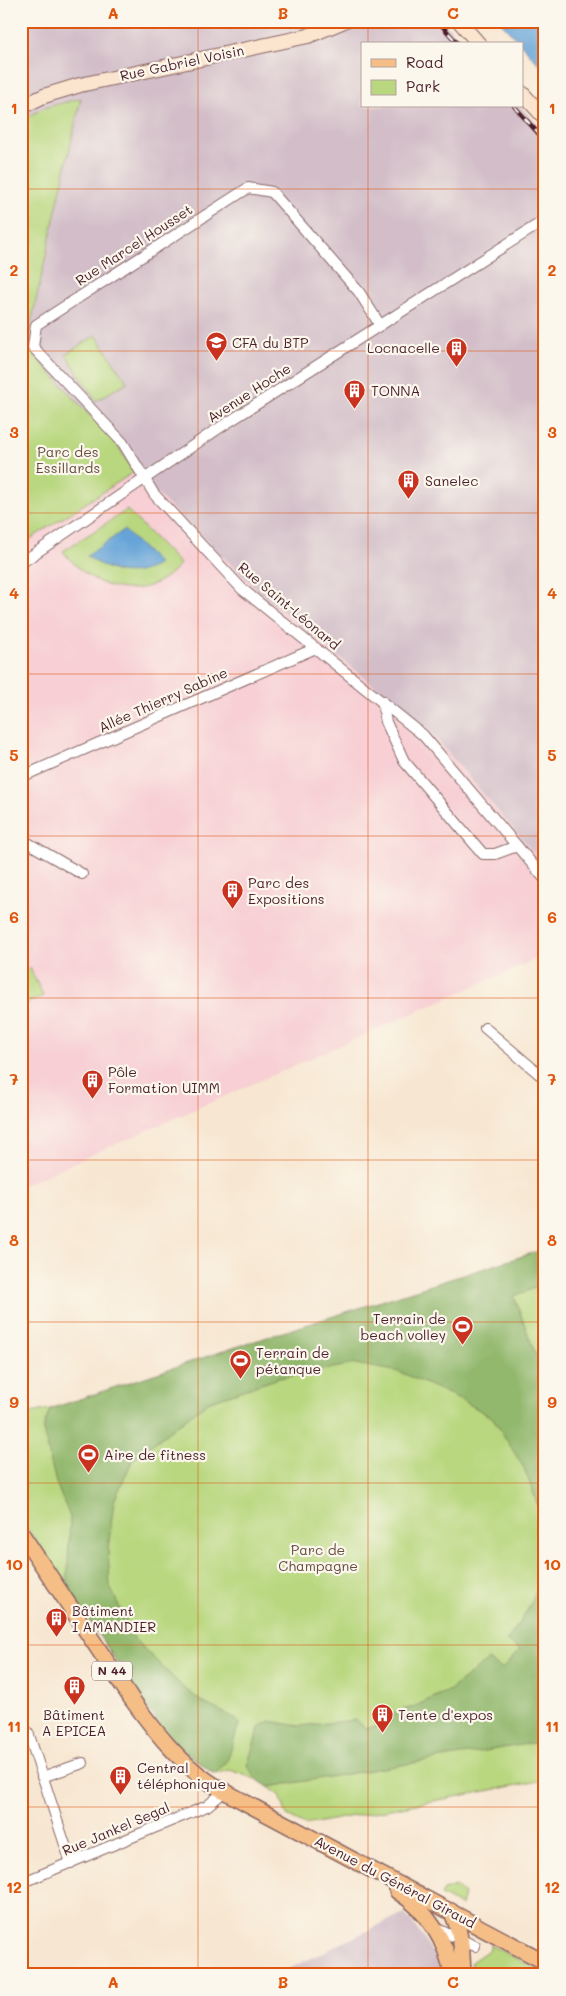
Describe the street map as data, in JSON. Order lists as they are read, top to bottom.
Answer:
{
  "streets": {
    "main road": ["N 44", "Avenue du Général Giraud"],
    "street": [
      "Rue Gabriel Voisin",
      "Rue Marcel Housset",
      "Avenue Hoche",
      "Rue Saint-Léonard",
      "Allée Thierry Sabine",
      "Rue Jankel Segal"
    ]
  },
  "crossings": [
    ["Rue Marcel Housset", "Avenue Hoche"],
    ["Rue Marcel Housset", "Rue Saint-Léonard"],
    ["Avenue Hoche", "Rue Saint-Léonard"],
    ["Rue Saint-Léonard", "Allée Thierry Sabine"],
    ["N 44", "Avenue du Général Giraud"],
    ["Rue Jankel Segal", "Avenue du Général Giraud"]
  ],
  "parks": ["Parc des Essillards", "Parc de Champagne"],
  "places": {
    "school or university": ["CFA du BTP"],
    "building": [
      "Locnacelle",
      "TONNA",
      "Sanelec",
      "Parc des Expositions",
      "Pôle Formation UIMM",
      "Bâtiment I AMANDIER",
      "Bâtiment A EPICEA",
      "Tente d'expos",
      "Central téléphonique"
    ],
    "sports": ["Terrain de beach volley", "Terrain de pétanque", "Aire de fitness"]
  },
  "legend": ["Road", "Park"],
  "grid": {
    "columns": ["A", "B", "C"],
    "rows": [
      "1",
      "2",
      "3",
      "4",
      "5",
      "6",
      "7",
      "8",
      "9",
      "10",
      "11",
      "12"
    ]
  }
}
